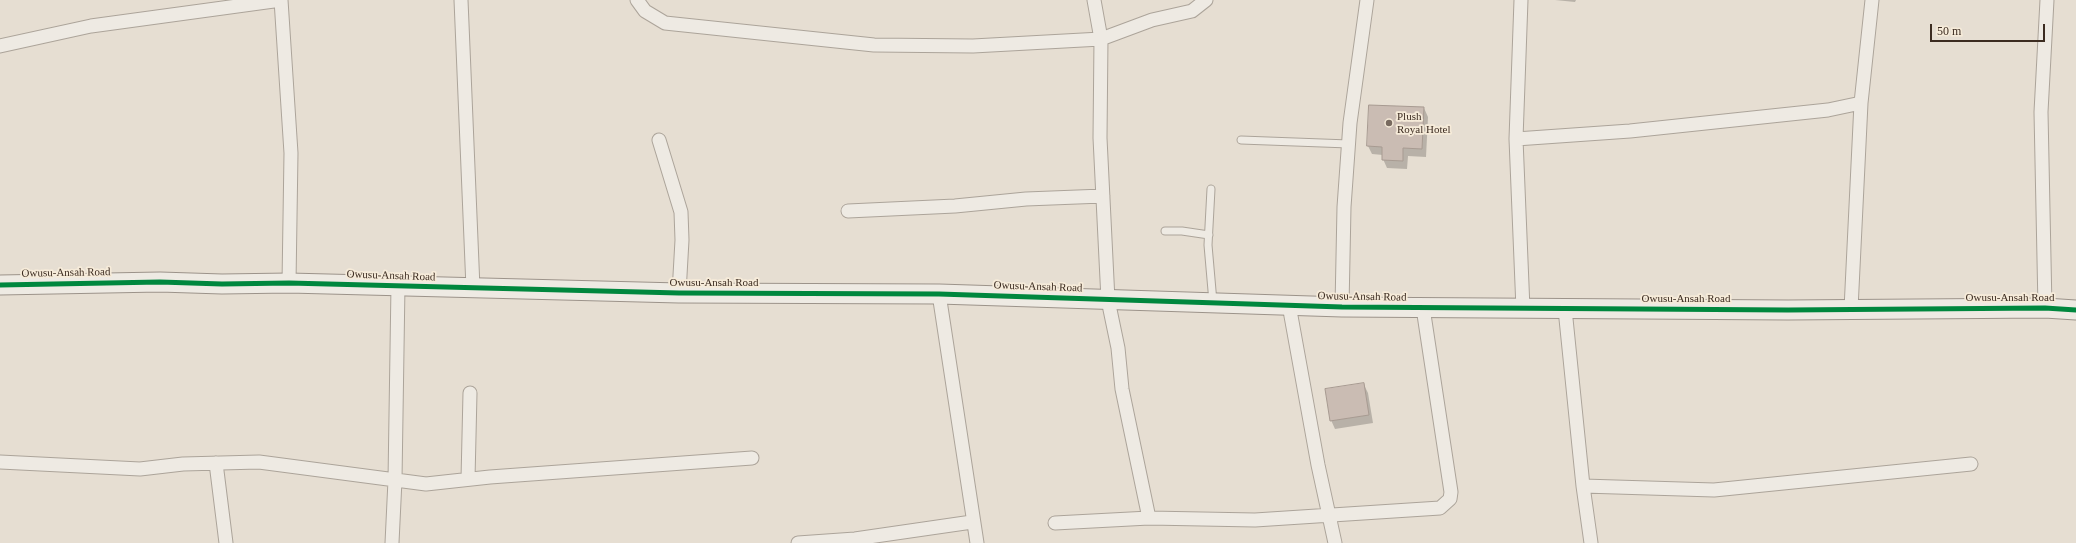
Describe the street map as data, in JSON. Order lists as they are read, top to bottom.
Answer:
{
  "streets": {
    "street": ["Owusu-Ansah Road"]
  },
  "places": ["Plush Royal Hotel"],
  "scale_bar": "50 m"
}
